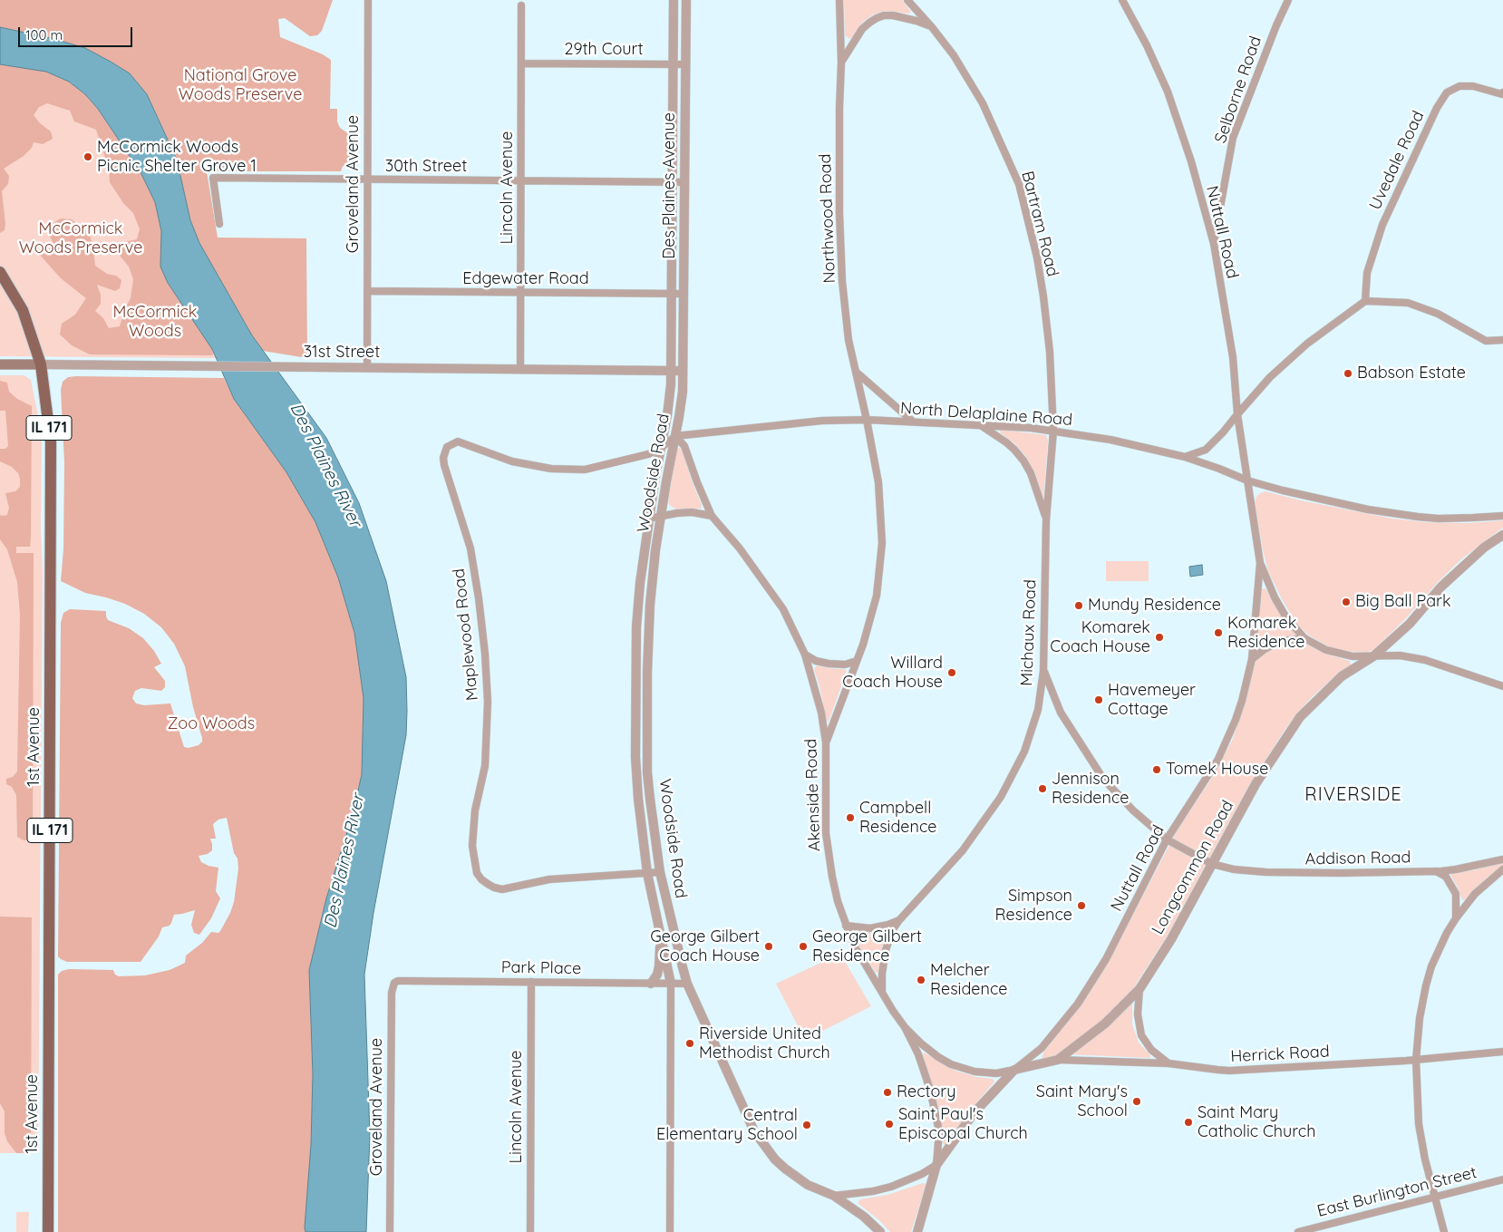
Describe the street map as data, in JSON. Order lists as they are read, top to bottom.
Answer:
{
  "streets": {
    "main road": ["31st Street", "IL 171", "1st Avenue"],
    "street": [
      "29th Court",
      "Selborne Road",
      "Uvedale Road",
      "30th Street",
      "Groveland Avenue",
      "Des Plaines Avenue",
      "Lincoln Avenue",
      "Northwood Road",
      "Bartram Road",
      "Nuttall Road",
      "Edgewater Road",
      "North Delaplaine Road",
      "Woodside Road",
      "Michaux Road",
      "Maplewood Road",
      "Akenside Road",
      "Addison Road",
      "Longcommon Road",
      "Park Place",
      "Herrick Road",
      "East Burlington Street"
    ]
  },
  "crossings": [
    ["29th Court", "Des Plaines Avenue"],
    ["29th Court", "Lincoln Avenue"],
    ["Selborne Road", "Nuttall Road"],
    ["30th Street", "Groveland Avenue"],
    ["30th Street", "Des Plaines Avenue"],
    ["30th Street", "Lincoln Avenue"],
    ["Groveland Avenue", "Edgewater Road"],
    ["Groveland Avenue", "31st Street"],
    ["Groveland Avenue", "Park Place"],
    ["Des Plaines Avenue", "Edgewater Road"],
    ["Des Plaines Avenue", "31st Street"],
    ["Des Plaines Avenue", "Woodside Road"],
    ["Lincoln Avenue", "Edgewater Road"],
    ["Lincoln Avenue", "31st Street"],
    ["Lincoln Avenue", "Park Place"],
    ["Northwood Road", "Bartram Road"],
    ["Northwood Road", "North Delaplaine Road"],
    ["Northwood Road", "Akenside Road"],
    ["Bartram Road", "North Delaplaine Road"],
    ["Bartram Road", "Michaux Road"],
    ["Nuttall Road", "North Delaplaine Road"],
    ["Nuttall Road", "Akenside Road"],
    ["Nuttall Road", "Longcommon Road"],
    ["31st Street", "Woodside Road"],
    ["31st Street", "1st Avenue"],
    ["North Delaplaine Road", "Woodside Road"],
    ["North Delaplaine Road", "Michaux Road"],
    ["North Delaplaine Road", "Maplewood Road"],
    ["North Delaplaine Road", "Akenside Road"],
    ["Woodside Road", "Maplewood Road"],
    ["Woodside Road", "Akenside Road"],
    ["Woodside Road", "Park Place"],
    ["Michaux Road", "Akenside Road"],
    ["Maplewood Road", "Akenside Road"],
    ["Akenside Road", "Longcommon Road"],
    ["Addison Road", "Longcommon Road"],
    ["Longcommon Road", "Herrick Road"]
  ],
  "districts": ["RIVERSIDE"],
  "water": ["Des Plaines River"],
  "parks": [
    "National Grove Woods Preserve",
    "McCormick Woods Preserve",
    "McCormick Woods",
    "Zoo Woods"
  ],
  "places": [
    "McCormick Woods Picnic Shelter Grove 1",
    "Babson Estate",
    "Big Ball Park",
    "Mundy Residence",
    "Komarek Residence",
    "Komarek Coach House",
    "Willard Coach House",
    "Havemeyer Cottage",
    "Tomek House",
    "Jennison Residence",
    "Campbell Residence",
    "Simpson Residence",
    "George Gilbert Coach House",
    "George Gilbert Residence",
    "Melcher Residence",
    "Riverside United Methodist Church",
    "Rectory",
    "Saint Mary's School",
    "Saint Mary Catholic Church",
    "Saint Paul's Episcopal Church",
    "Central Elementary School"
  ],
  "scale_bar": "100 m"
}
